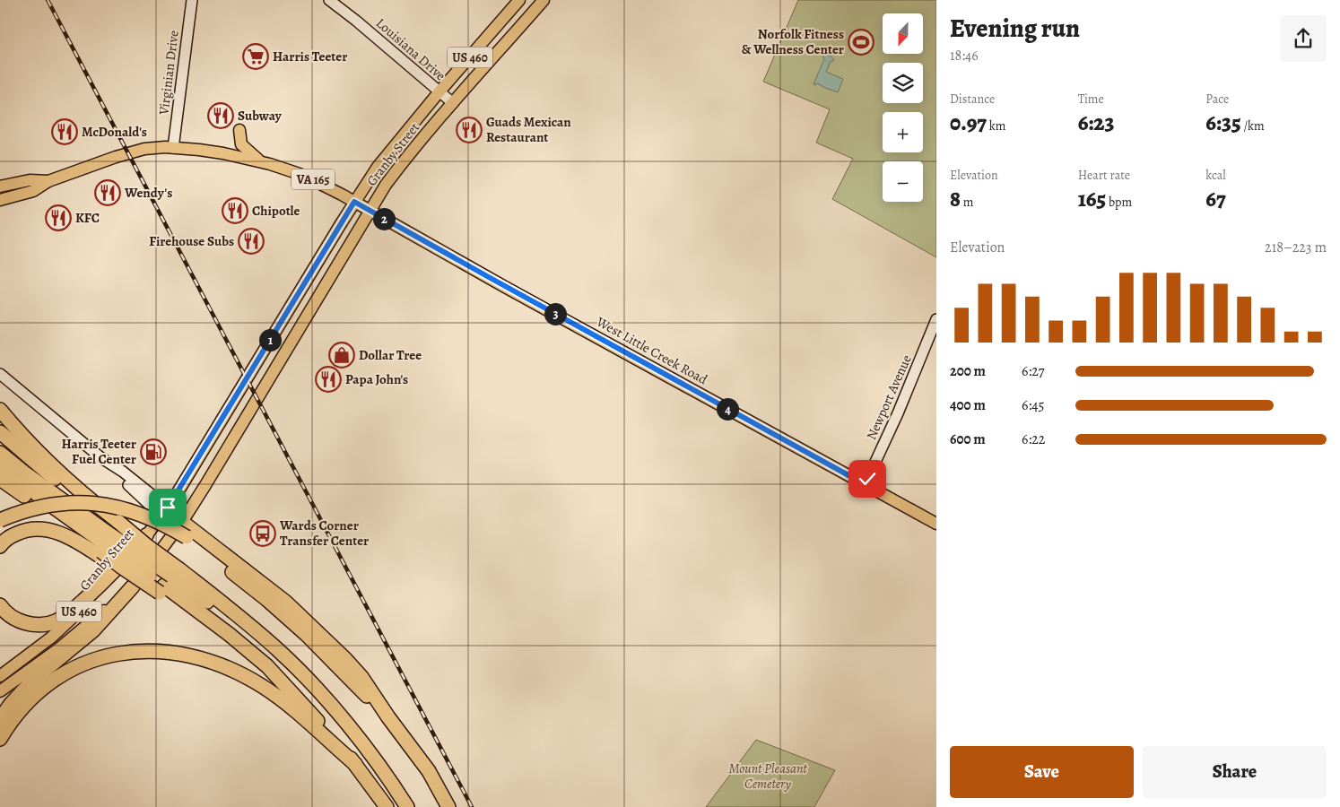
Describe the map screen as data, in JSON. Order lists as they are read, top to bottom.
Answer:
{
  "streets": {
    "main road": [
      "US 460",
      "Granby Street",
      "VA 165",
      "West Little Creek Road"
    ],
    "street": ["Louisiana Drive", "Virginian Drive", "Newport Avenue"]
  },
  "crossings": [
    ["Louisiana Drive", "Granby Street"],
    ["Virginian Drive", "VA 165"],
    ["Granby Street", "VA 165"],
    ["Granby Street", "West Little Creek Road"],
    ["VA 165", "West Little Creek Road"],
    ["West Little Creek Road", "Newport Avenue"]
  ],
  "parks": ["Mount Pleasant Cemetery"],
  "places": {
    "sports": ["Norfolk Fitness & Wellness Center"],
    "supermarket": ["Harris Teeter"],
    "restaurant": [
      "Subway",
      "Guads Mexican Restaurant",
      "McDonald's",
      "Wendy's",
      "Chipotle",
      "KFC",
      "Firehouse Subs",
      "Papa John's"
    ],
    "shop": ["Dollar Tree"],
    "fuel station": ["Harris Teeter Fuel Center"],
    "bus stop": ["Wards Corner Transfer Center"]
  },
  "north": "bottom",
  "page": {
    "heading": ["Evening run", "18:46"],
    "map_buttons": ["+", "−"],
    "stats": [
      ["Distance", "0.97 km"],
      ["Time", "6:23"],
      ["Pace", "6:35 /km"],
      ["Elevation", "8 m"],
      ["Heart rate", "165 bpm"],
      ["kcal", "67"]
    ],
    "pins": [
      "2",
      "3",
      "1",
      "4"
    ],
    "chart": ["Elevation", "218–223 m"],
    "list": [
      {
        "name": "200 m",
        "note": "6:27"
      },
      {
        "name": "400 m",
        "note": "6:45"
      },
      {
        "name": "600 m",
        "note": "6:22"
      }
    ],
    "buttons": ["Save", "Share"]
  }
}
